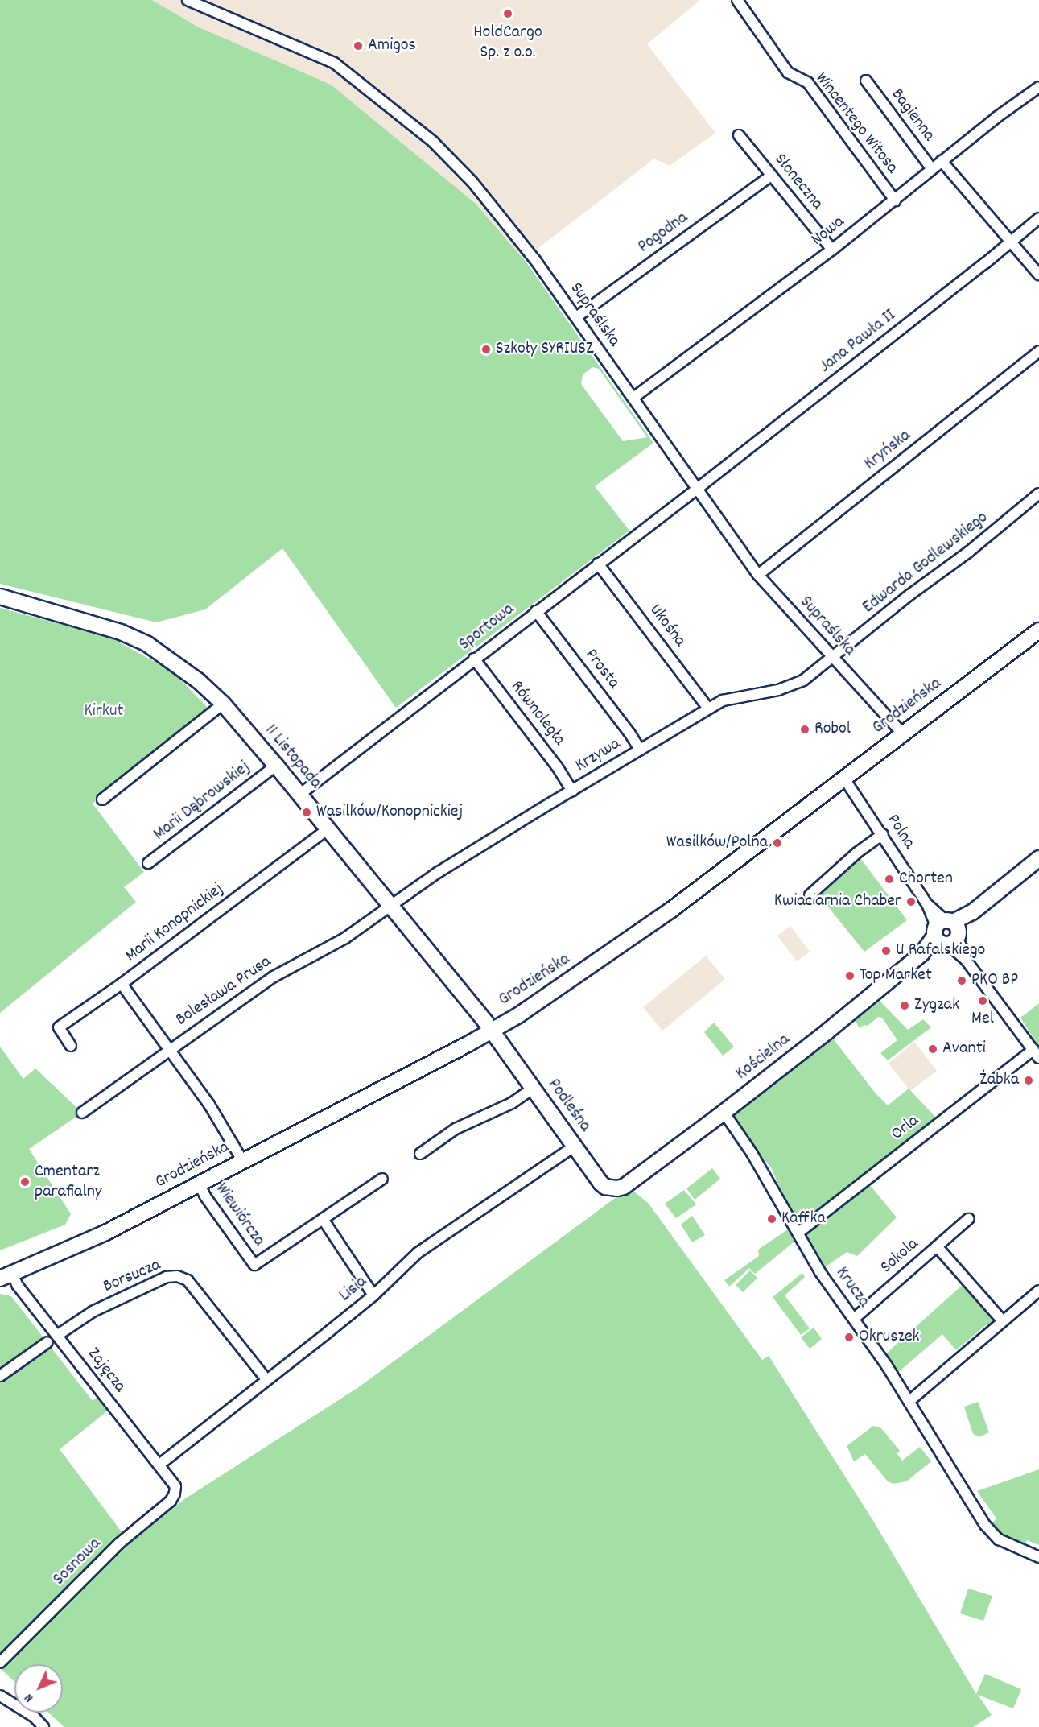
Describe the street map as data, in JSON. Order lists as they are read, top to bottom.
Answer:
{
  "streets": {
    "street": [
      "Bagienna",
      "Wincentego Witosa",
      "Słoneczna",
      "Nowa",
      "Pogodna",
      "Supraślska",
      "Jana Pawła II",
      "Kryńska",
      "Edwarda Godlewskiego",
      "Ukośna",
      "Sportowa",
      "Prosta",
      "Grodzieńska",
      "Równoległa",
      "Krzywa",
      "11 Listopada",
      "Marii Dąbrowskiej",
      "Polna",
      "Marii Konopnickiej",
      "Bolesława Prusa",
      "Kościelna",
      "Podleśna",
      "Orla",
      "Wiewiórcza",
      "Sokola",
      "Borsucza",
      "Krucza",
      "Lisia",
      "Zajęcza",
      "Sosnowa"
    ]
  },
  "crossings": [
    ["Bagienna", "Nowa"],
    ["Wincentego Witosa", "Nowa"],
    ["Słoneczna", "Nowa"],
    ["Słoneczna", "Pogodna"],
    ["Nowa", "Supraślska"],
    ["Pogodna", "Supraślska"],
    ["Supraślska", "Jana Pawła II"],
    ["Supraślska", "Kryńska"],
    ["Supraślska", "Edwarda Godlewskiego"],
    ["Supraślska", "Sportowa"],
    ["Supraślska", "Grodzieńska"],
    ["Supraślska", "Krzywa"],
    ["Jana Pawła II", "Sportowa"],
    ["Edwarda Godlewskiego", "Krzywa"],
    ["Ukośna", "Sportowa"],
    ["Ukośna", "Krzywa"],
    ["Sportowa", "Prosta"],
    ["Sportowa", "Równoległa"],
    ["Sportowa", "11 Listopada"],
    ["Prosta", "Krzywa"],
    ["Grodzieńska", "11 Listopada"],
    ["Grodzieńska", "Polna"],
    ["Grodzieńska", "Podleśna"],
    ["Grodzieńska", "Wiewiórcza"],
    ["Grodzieńska", "Zajęcza"],
    ["Równoległa", "Krzywa"],
    ["Krzywa", "11 Listopada"],
    ["Krzywa", "Bolesława Prusa"],
    ["11 Listopada", "Marii Dąbrowskiej"],
    ["11 Listopada", "Marii Konopnickiej"],
    ["11 Listopada", "Bolesława Prusa"],
    ["11 Listopada", "Podleśna"],
    ["Polna", "Kościelna"],
    ["Polna", "Orla"],
    ["Kościelna", "Podleśna"],
    ["Kościelna", "Krucza"],
    ["Podleśna", "Lisia"],
    ["Orla", "Krucza"],
    ["Sokola", "Krucza"],
    ["Borsucza", "Lisia"],
    ["Borsucza", "Zajęcza"],
    ["Lisia", "Zajęcza"],
    ["Zajęcza", "Sosnowa"]
  ],
  "parks": ["Kirkut"],
  "places": [
    "HoldCargo Sp. z o.o.",
    "Amigos",
    "Szkoły SYRIUSZ",
    "Robol",
    "Wasilków/Konopnickiej",
    "Wasilków/Polna",
    "Chorten",
    "Kwiaciarnia Chaber",
    "U Rafalskiego",
    "Top Market",
    "PKO BP",
    "Mel",
    "Zygzak",
    "Avanti",
    "Żabka",
    "Cmentarz parafialny",
    "Kaffka",
    "Okruszek"
  ],
  "north": "bottom left"
}
